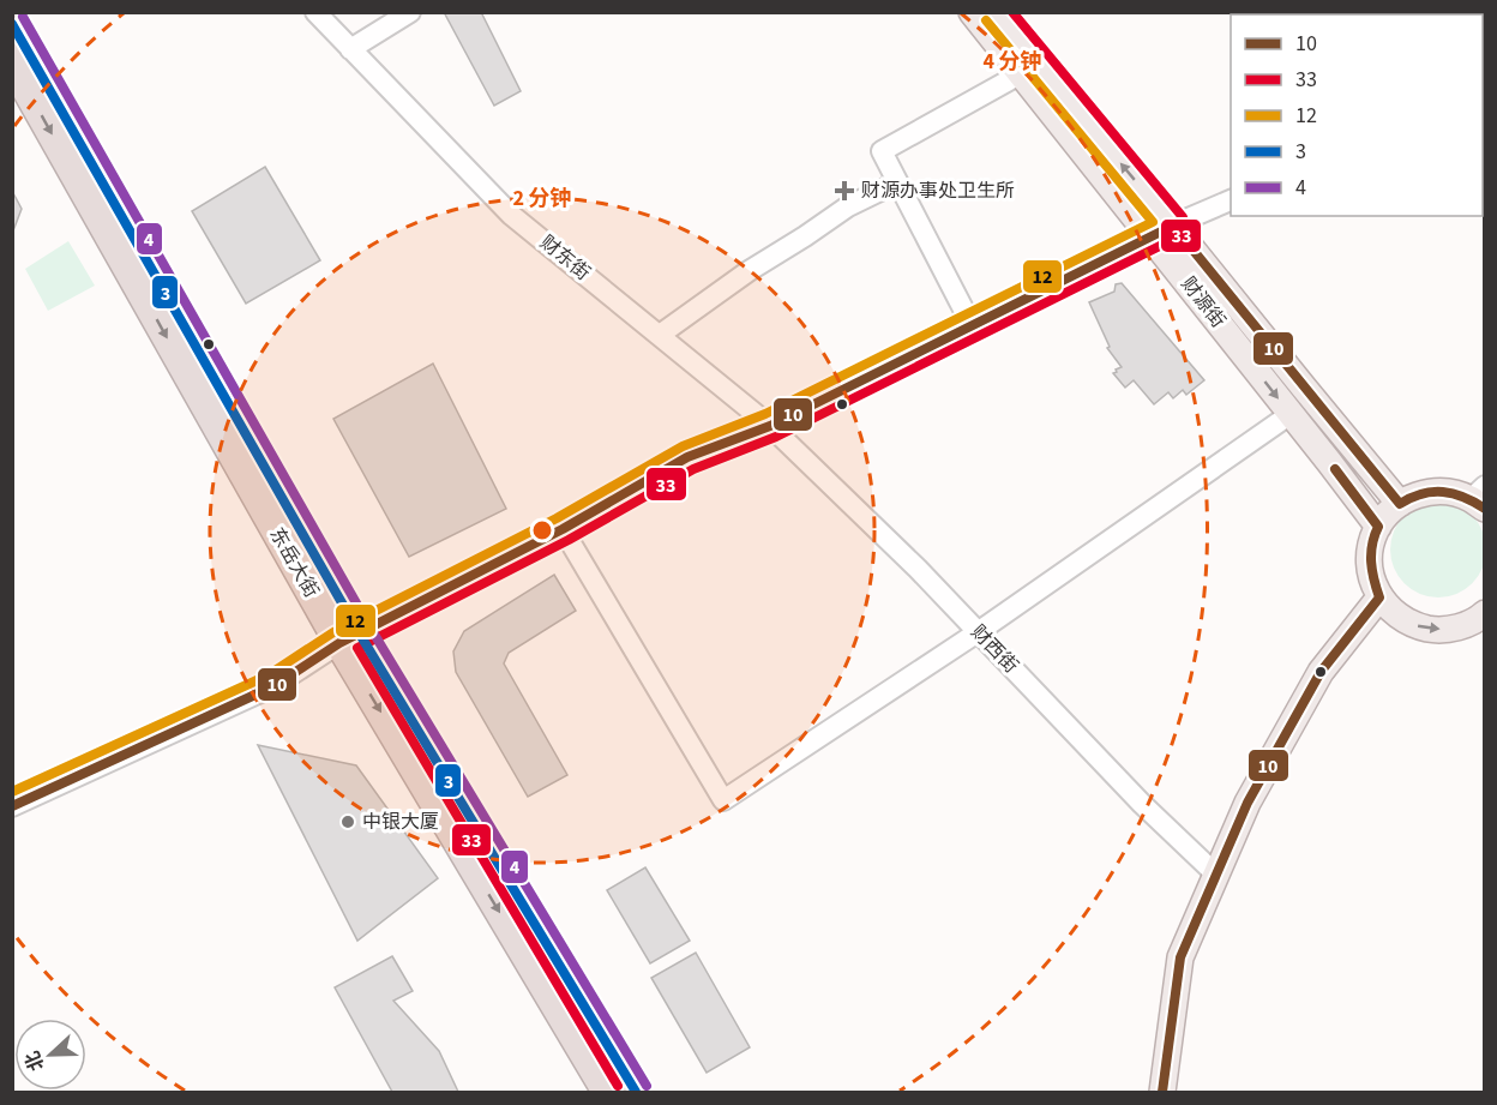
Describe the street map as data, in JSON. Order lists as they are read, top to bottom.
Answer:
{
  "streets": {
    "highway": ["东岳大街"],
    "main road": ["财源街"],
    "street": ["财东街", "财西街"]
  },
  "crossings": [
    ["财东街", "财西街"]
  ],
  "places": {
    "health": ["财源办事处卫生所"],
    "other": ["中银大厦"]
  },
  "lines": [
    "transit line 33",
    "transit line 4",
    "transit line 12",
    "transit line 3",
    "transit line 10"
  ],
  "legend": [
    "10",
    "33",
    "12",
    "3",
    "4"
  ],
  "north": "left",
  "rings": ["4 分钟", "2 分钟"]
}
